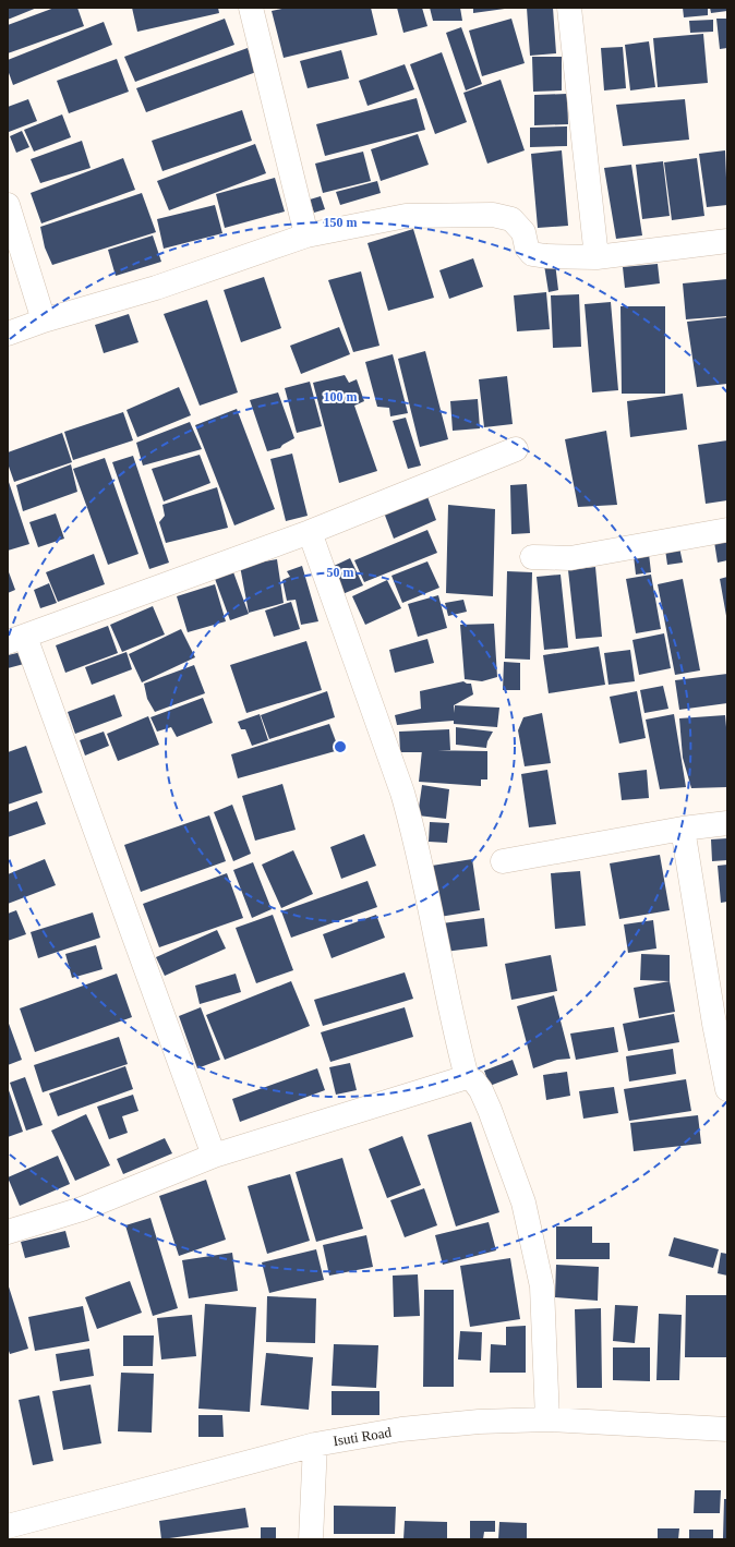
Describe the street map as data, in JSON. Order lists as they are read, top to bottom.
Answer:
{
  "streets": {
    "street": ["Isuti Road"]
  },
  "rings": ["150 m", "100 m", "50 m"]
}
